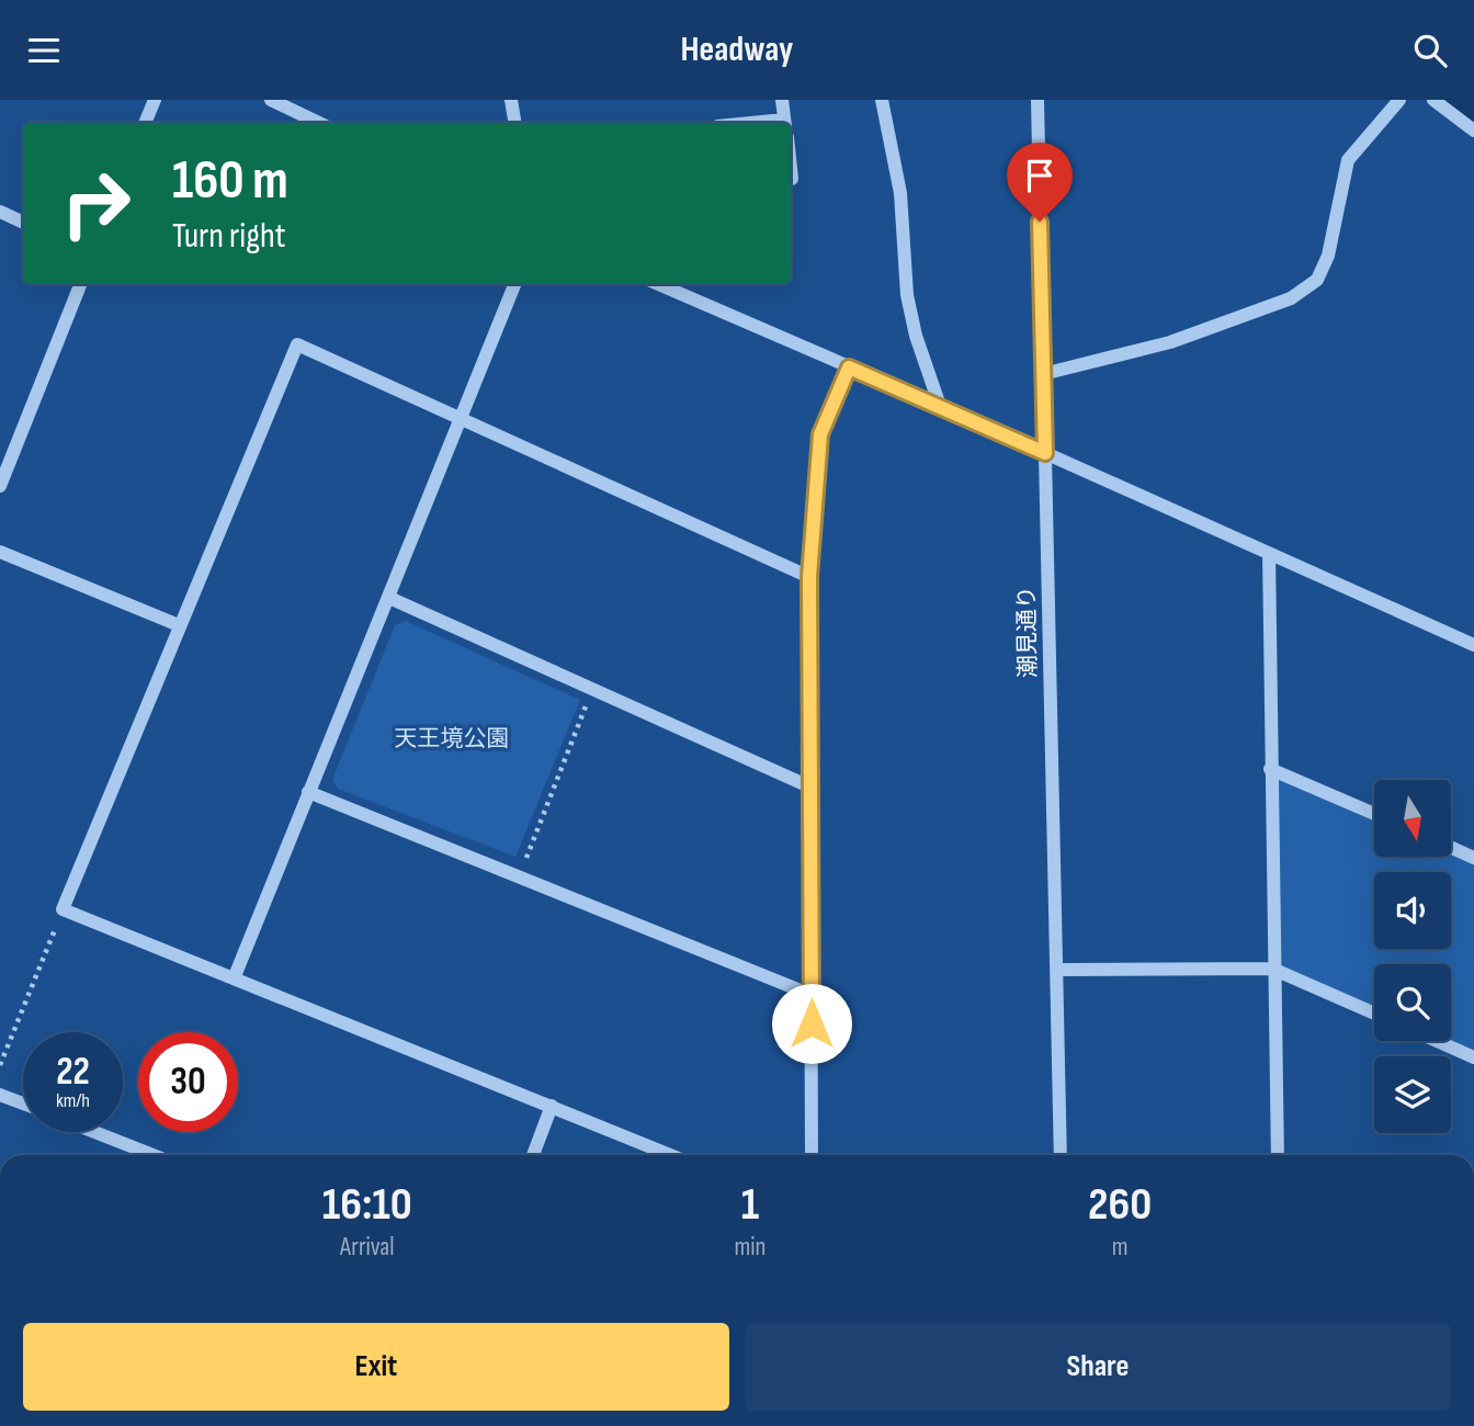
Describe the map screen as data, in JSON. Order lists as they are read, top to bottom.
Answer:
{
  "streets": {
    "street": ["潮見通り"]
  },
  "parks": ["天王境公園"],
  "north": "bottom",
  "page": {
    "header": "Headway",
    "turn": ["160 m", "Turn right"],
    "speed": "22 km/h",
    "limit": "30",
    "eta": [
      "16:10",
      "Arrival",
      "1",
      "min",
      "260",
      "m"
    ],
    "buttons": ["Exit", "Share"]
  }
}
